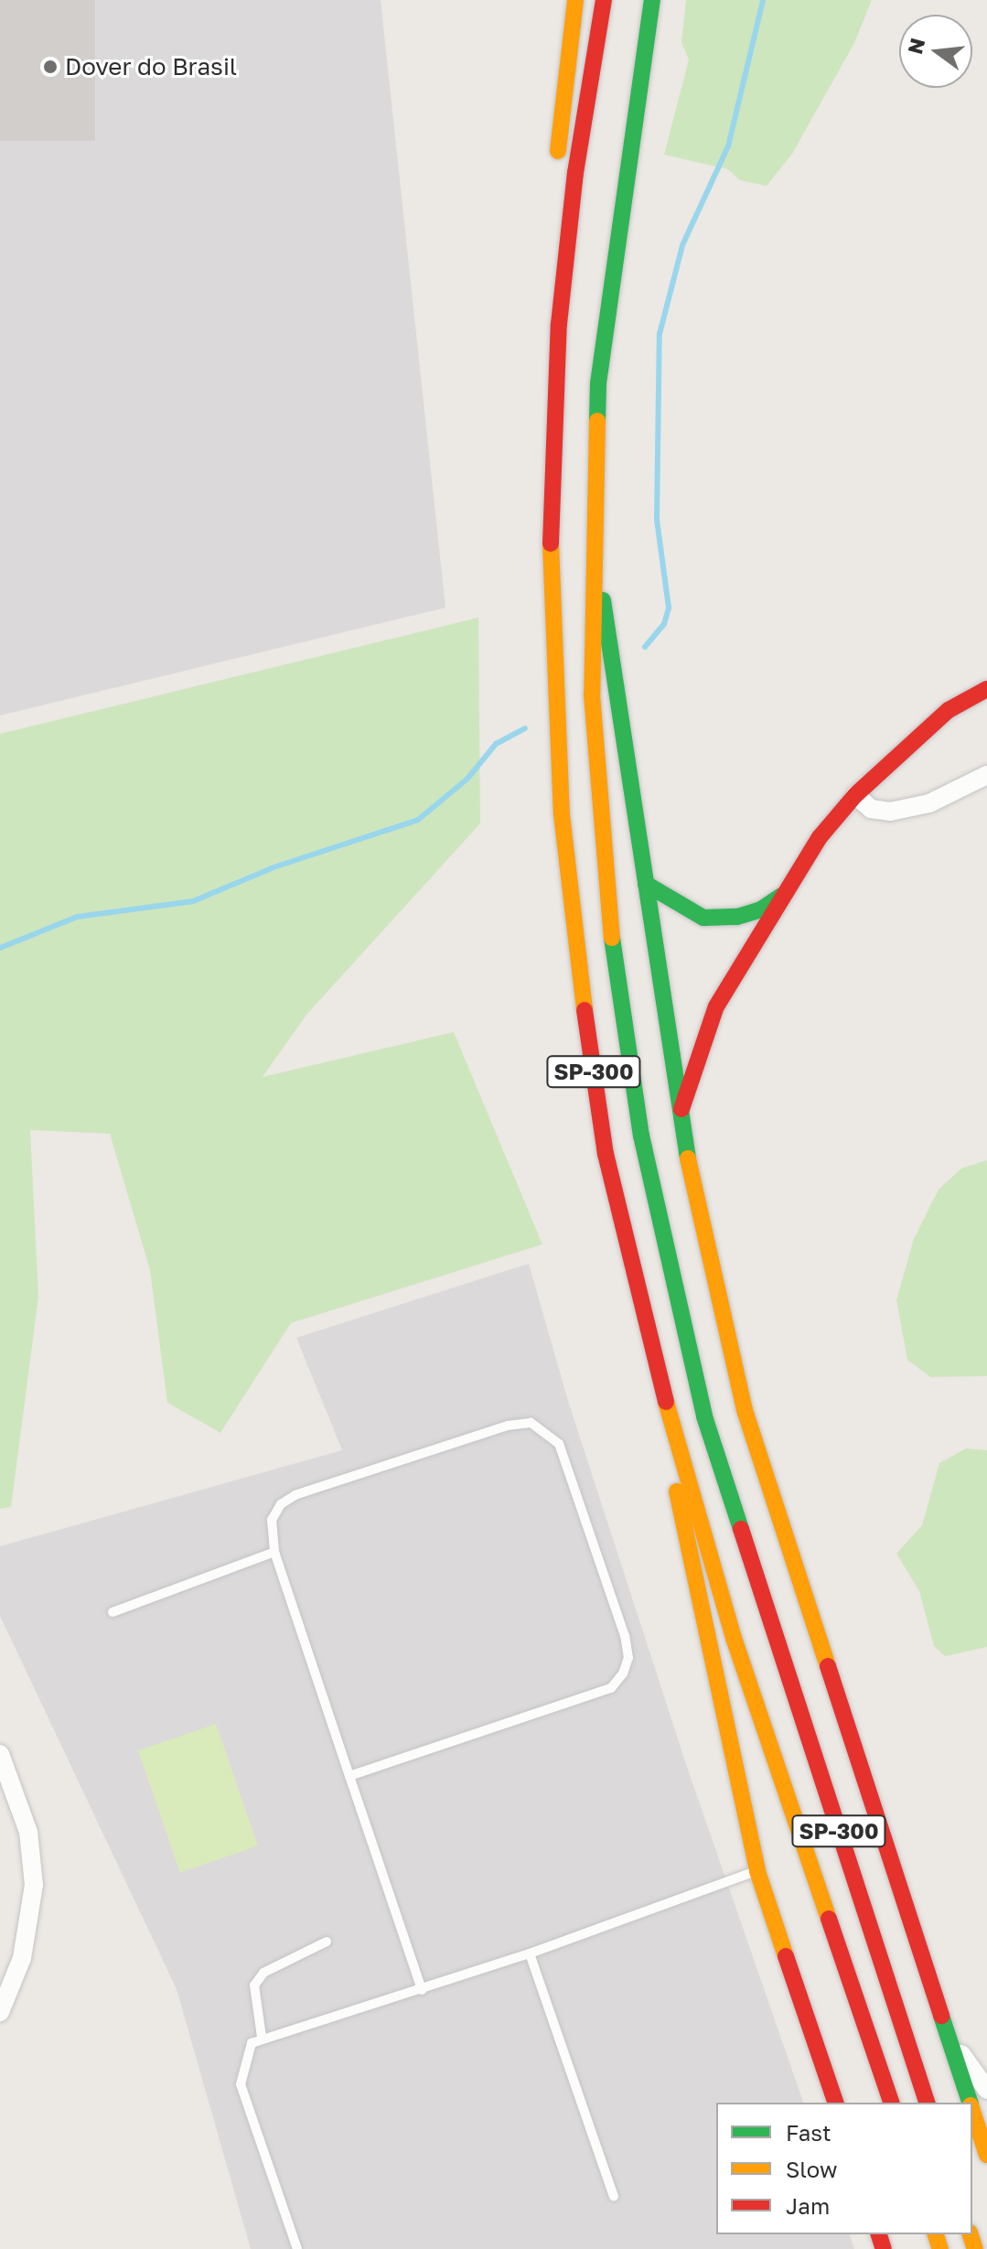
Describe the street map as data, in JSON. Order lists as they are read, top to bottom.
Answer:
{
  "streets": {
    "main road": ["SP-300"]
  },
  "places": ["Dover do Brasil"],
  "legend": ["Fast", "Slow", "Jam"],
  "north": "left"
}
